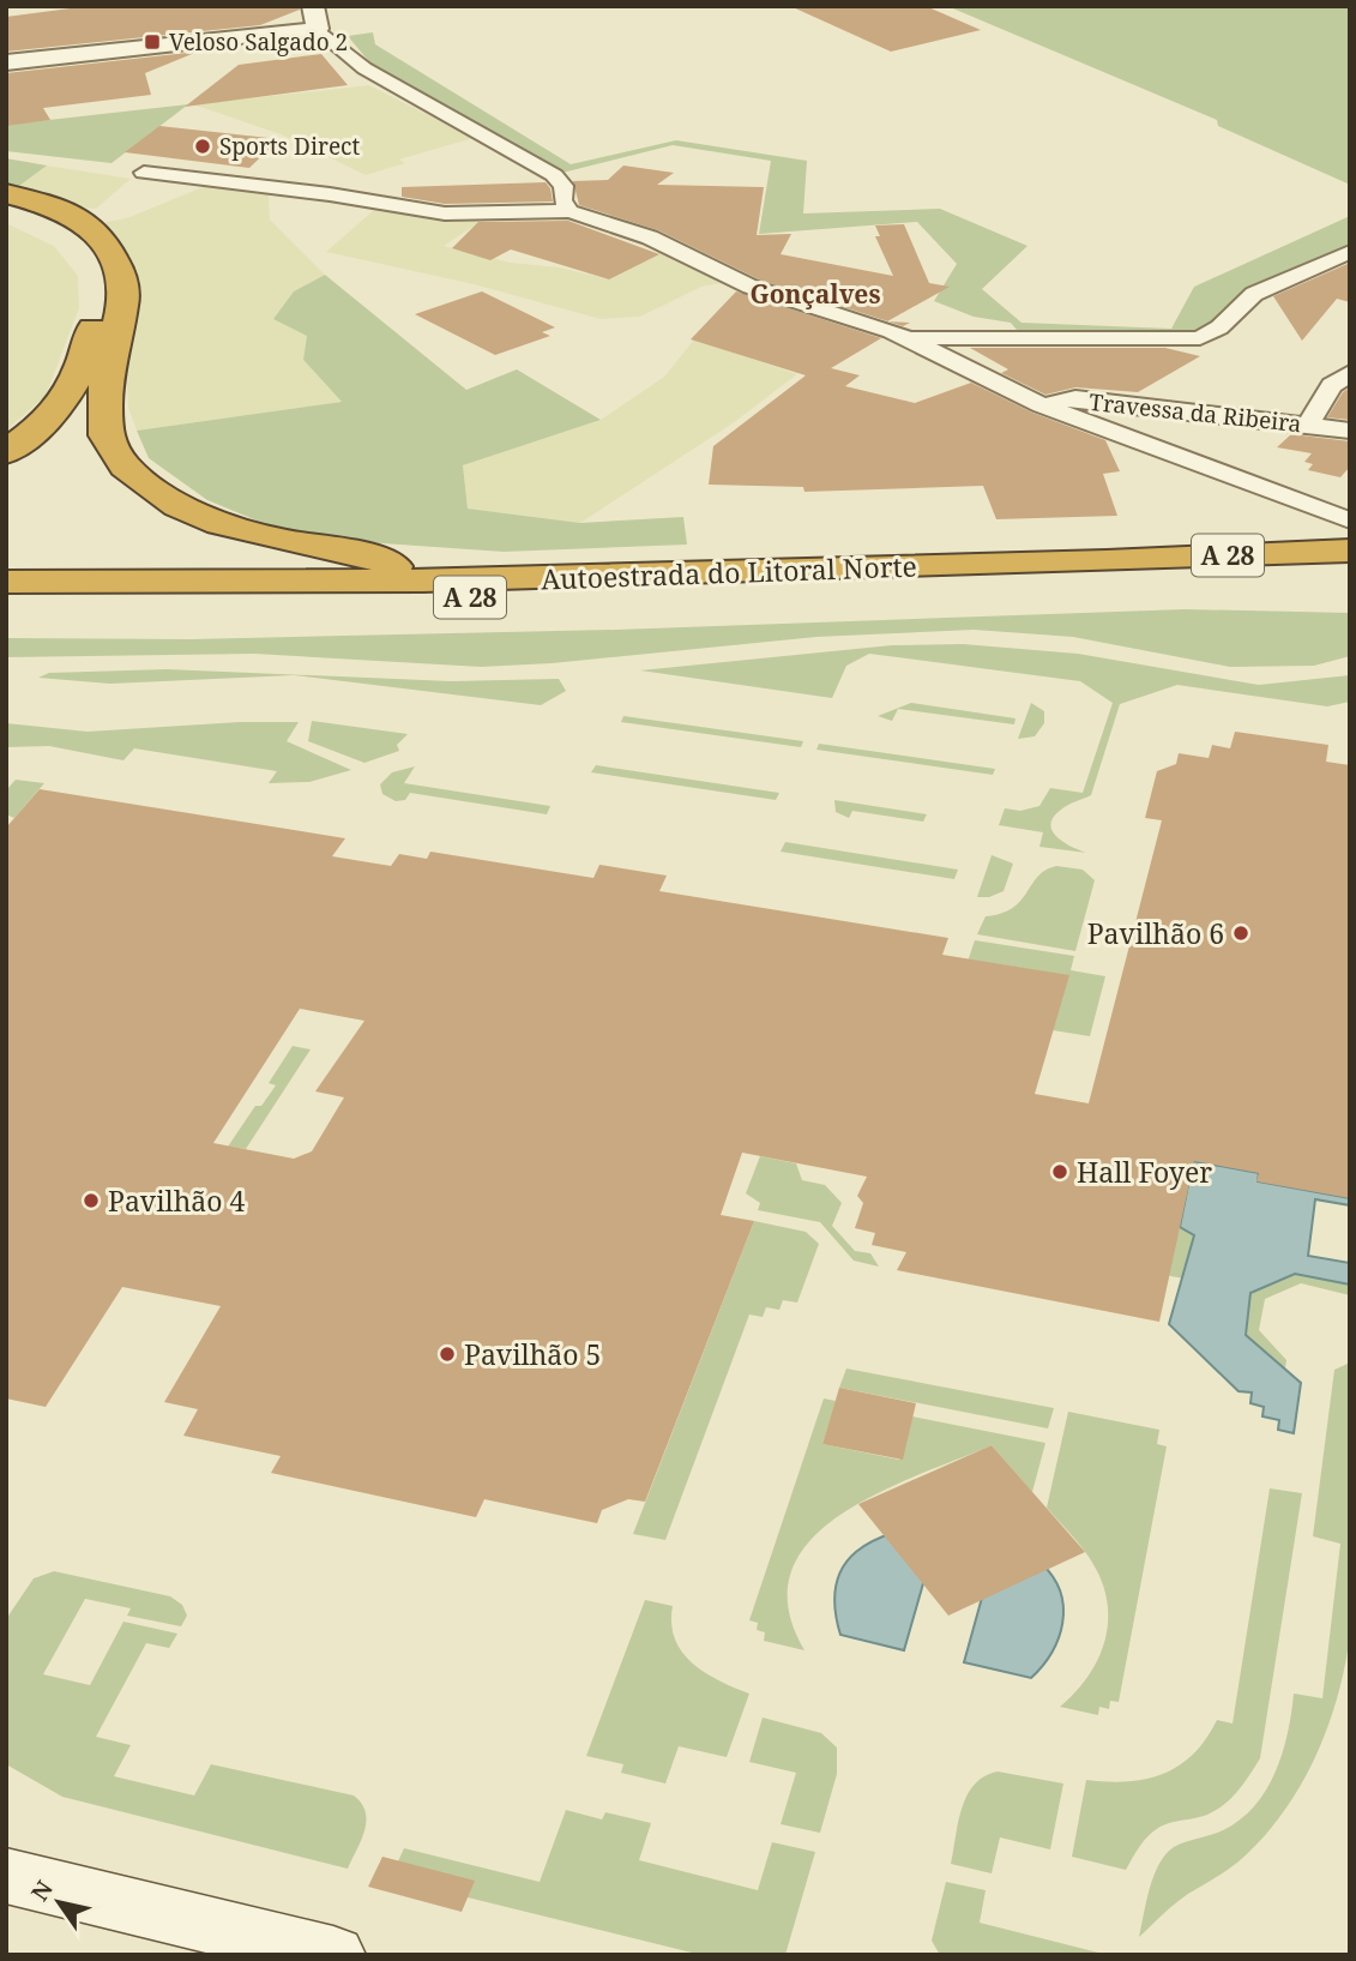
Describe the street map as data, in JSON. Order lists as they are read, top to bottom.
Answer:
{
  "streets": {
    "highway": ["A 28", "Autoestrada do Litoral Norte"],
    "street": ["Travessa da Ribeira"]
  },
  "districts": ["Gonçalves"],
  "places": {
    "transit": ["Veloso Salgado 2"],
    "other": [
      "Sports Direct",
      "Pavilhão 6",
      "Hall Foyer",
      "Pavilhão 4",
      "Pavilhão 5"
    ]
  },
  "north": "top left"
}
